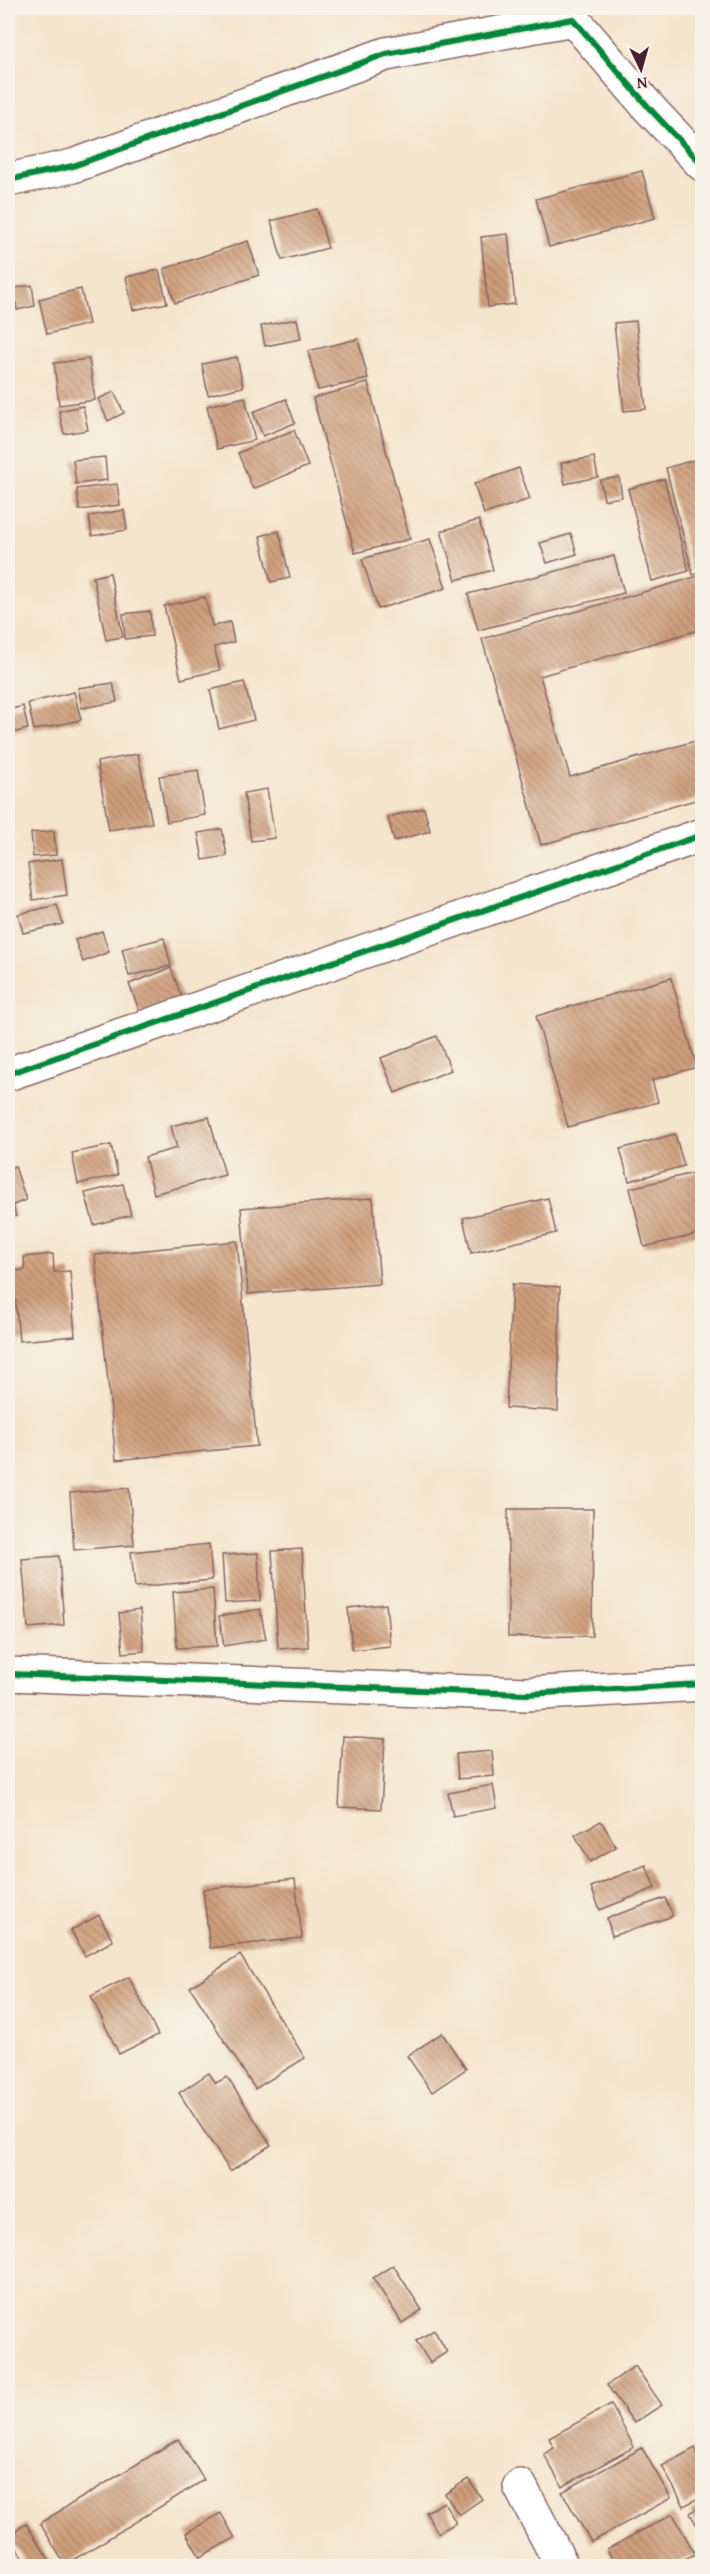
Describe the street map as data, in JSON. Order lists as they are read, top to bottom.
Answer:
{
  "north": "bottom"
}
